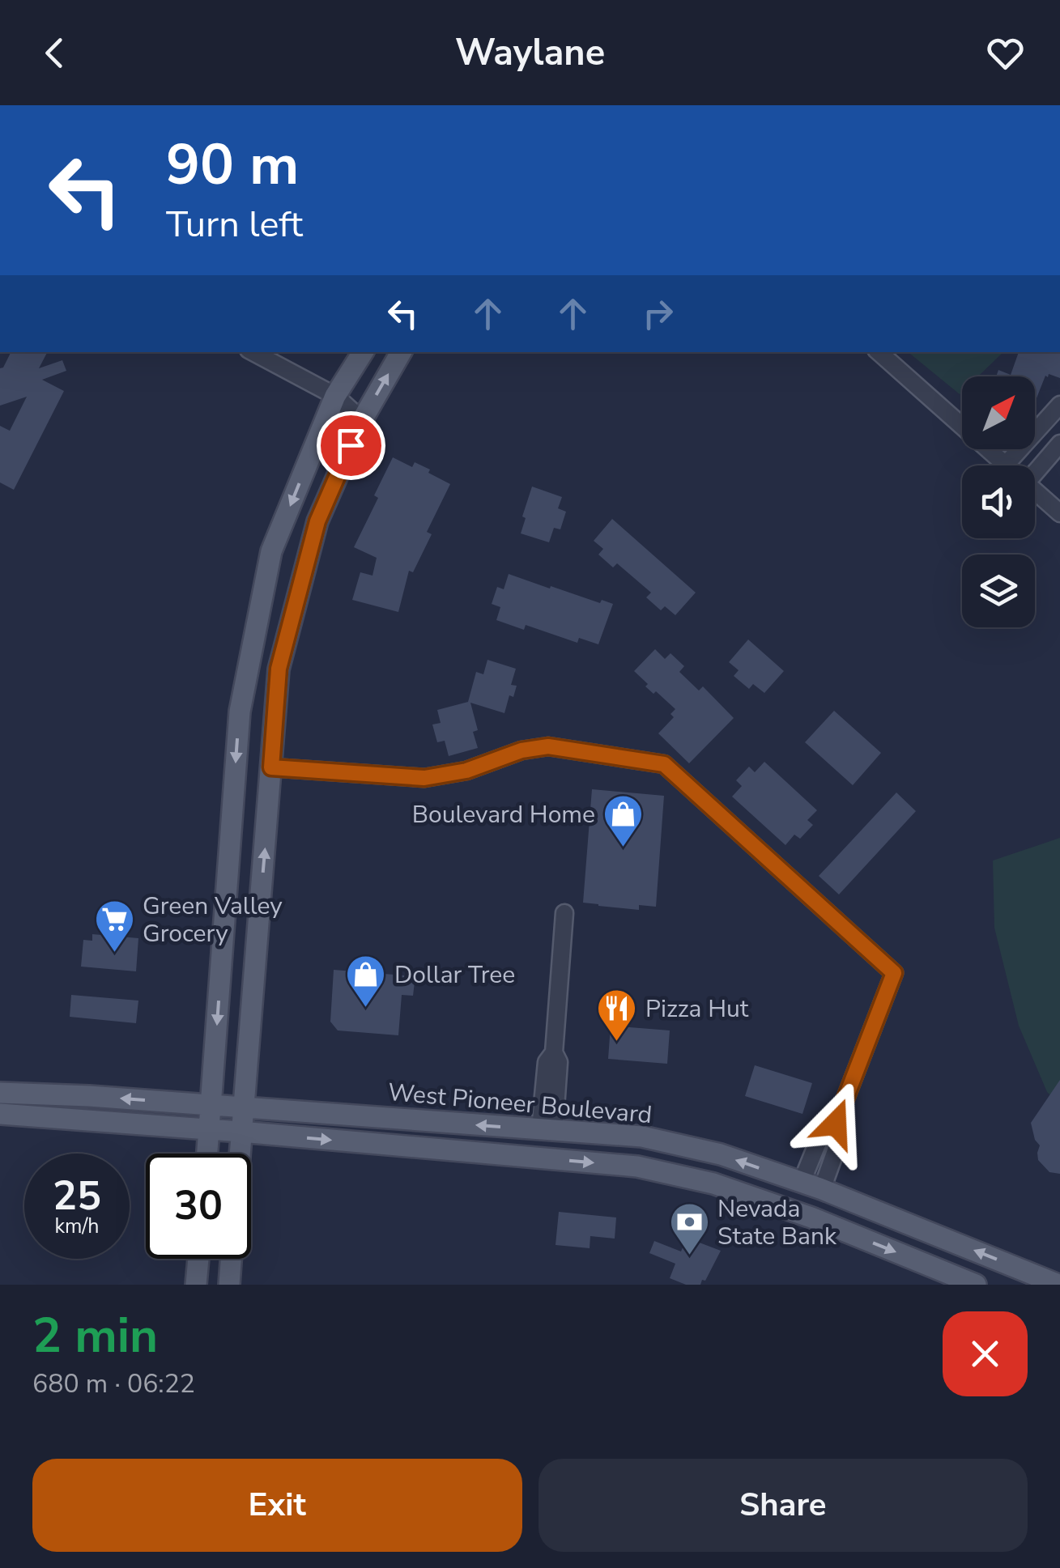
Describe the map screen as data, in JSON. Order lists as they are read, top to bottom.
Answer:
{
  "streets": {
    "main road": ["West Pioneer Boulevard"]
  },
  "places": {
    "shop": ["Boulevard Home", "Dollar Tree"],
    "supermarket": ["Green Valley Grocery"],
    "restaurant": ["Pizza Hut"],
    "bank": ["Nevada State Bank"]
  },
  "north": "top right",
  "page": {
    "header": "Waylane",
    "turn": ["90 m", "Turn left"],
    "speed": "25 km/h",
    "limit": "30",
    "heading": ["2 min", "680 m · 06:22"],
    "buttons": ["Exit", "Share"]
  }
}
